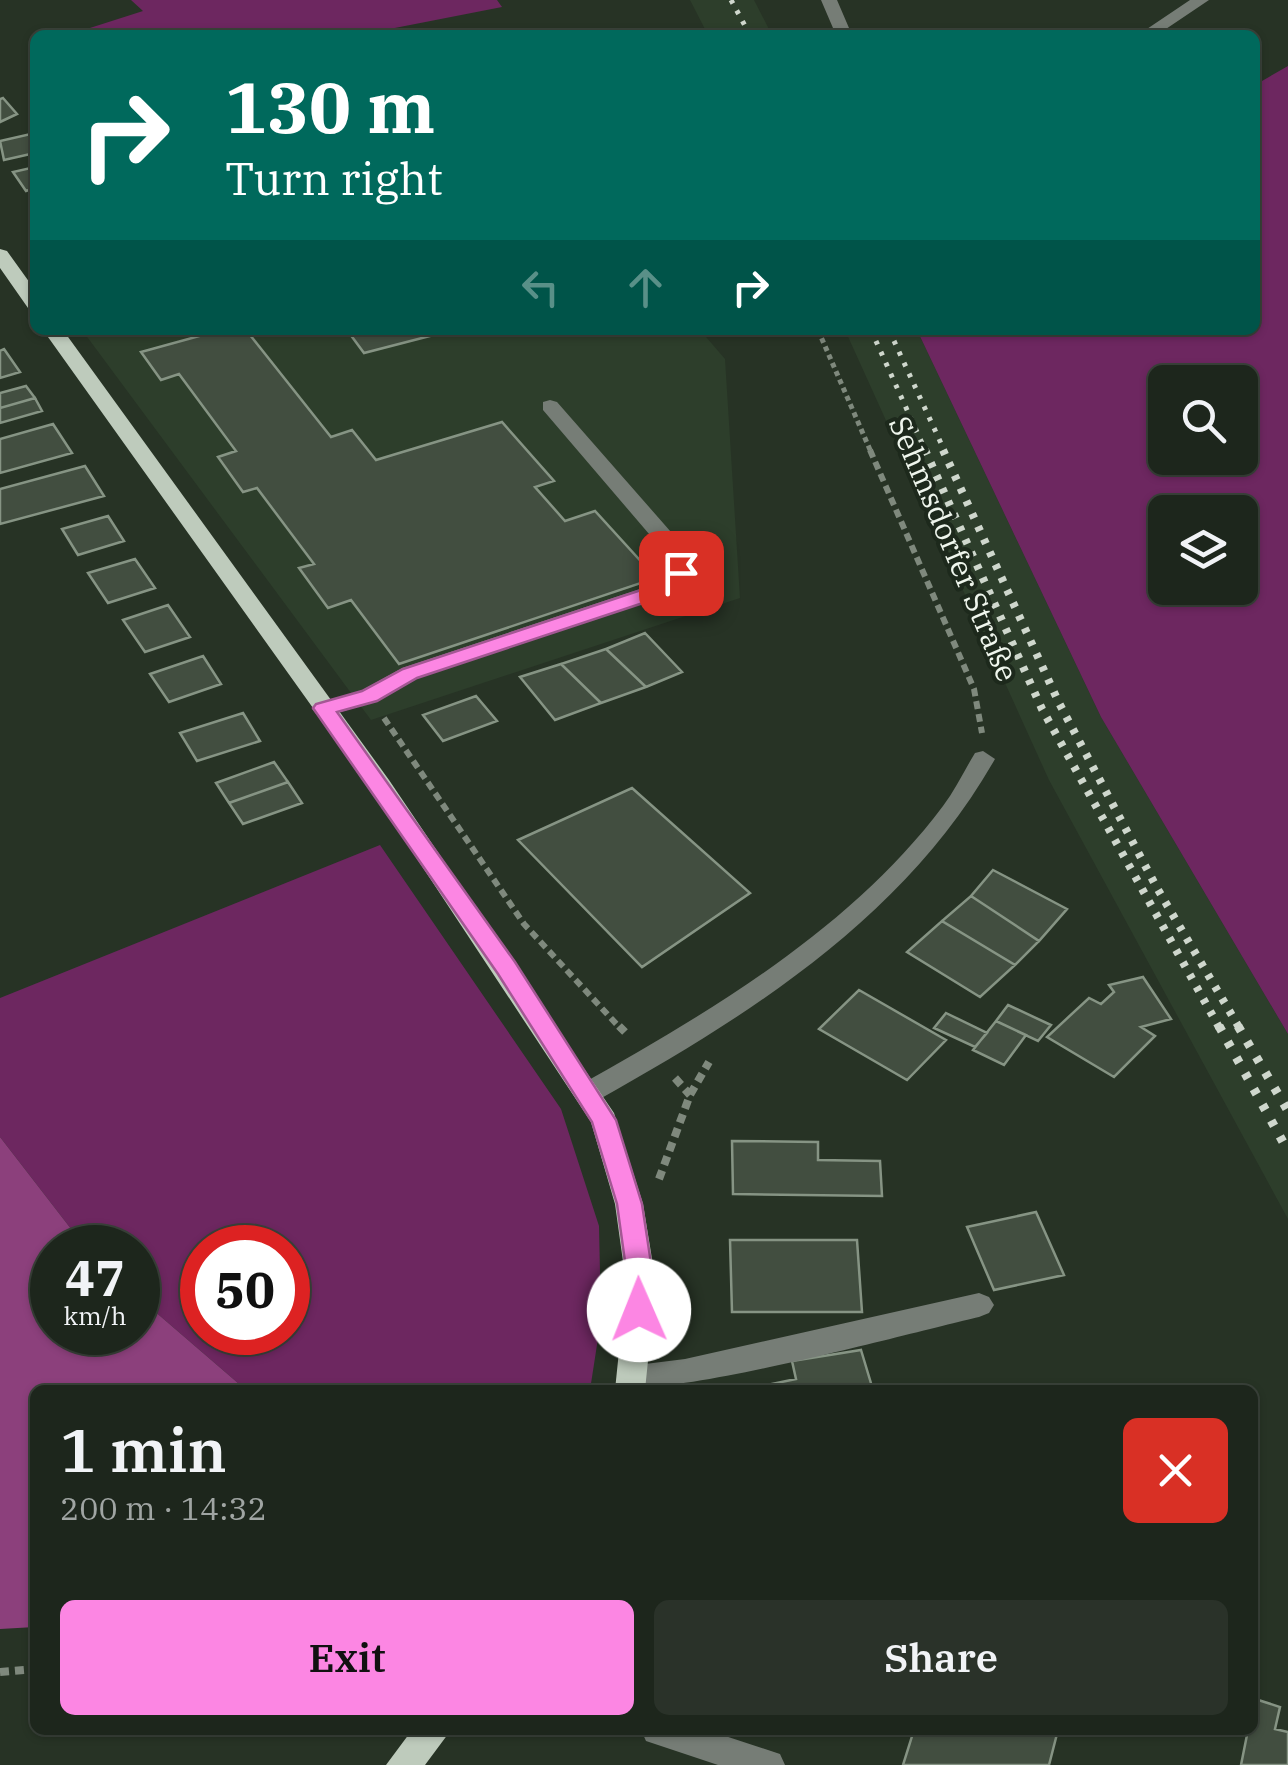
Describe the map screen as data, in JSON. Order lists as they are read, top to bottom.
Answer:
{
  "streets": {
    "path": ["Sehmsdorfer Straße"]
  },
  "page": {
    "turn": ["130 m", "Turn right"],
    "speed": "47 km/h",
    "limit": "50",
    "heading": ["1 min", "200 m · 14:32"],
    "buttons": ["Exit", "Share"]
  }
}
